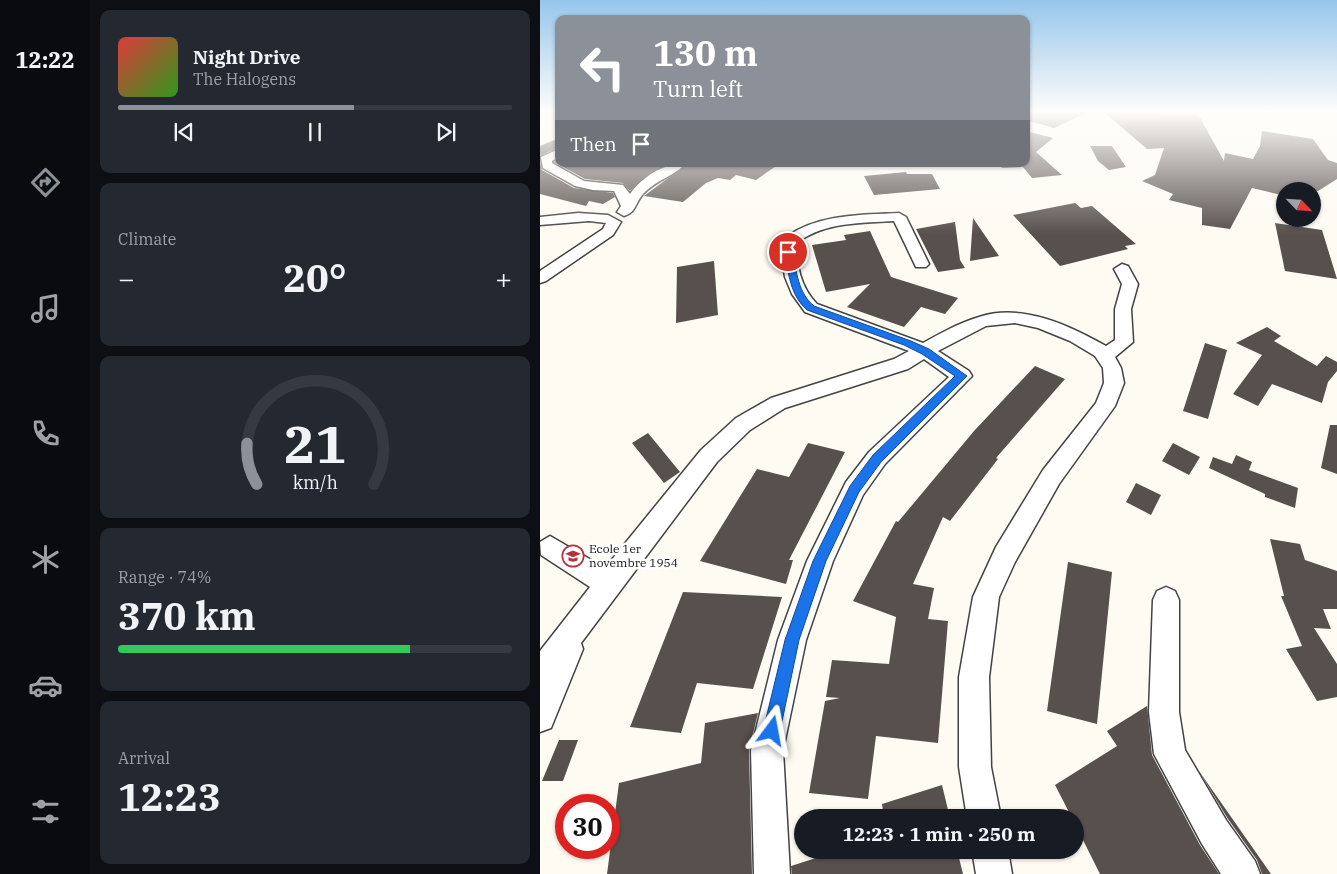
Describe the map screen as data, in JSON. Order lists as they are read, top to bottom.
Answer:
{
  "places": {
    "school or university": ["Ecole 1er novembre 1954"]
  },
  "north": "bottom right",
  "page": {
    "tabs": "12:22",
    "turn": ["130 m", "Turn left"],
    "song": ["Night Drive", "The Halogens"],
    "then": "Then",
    "tile": [
      "Climate",
      ["Range · 74%", "370 km"],
      ["Arrival", "12:23"]
    ],
    "heat": ["−", "20°", "+"],
    "limit": "30",
    "trip": "12:23 · 1 min · 250 m",
    "gauge": ["21", "km/h"]
  }
}
